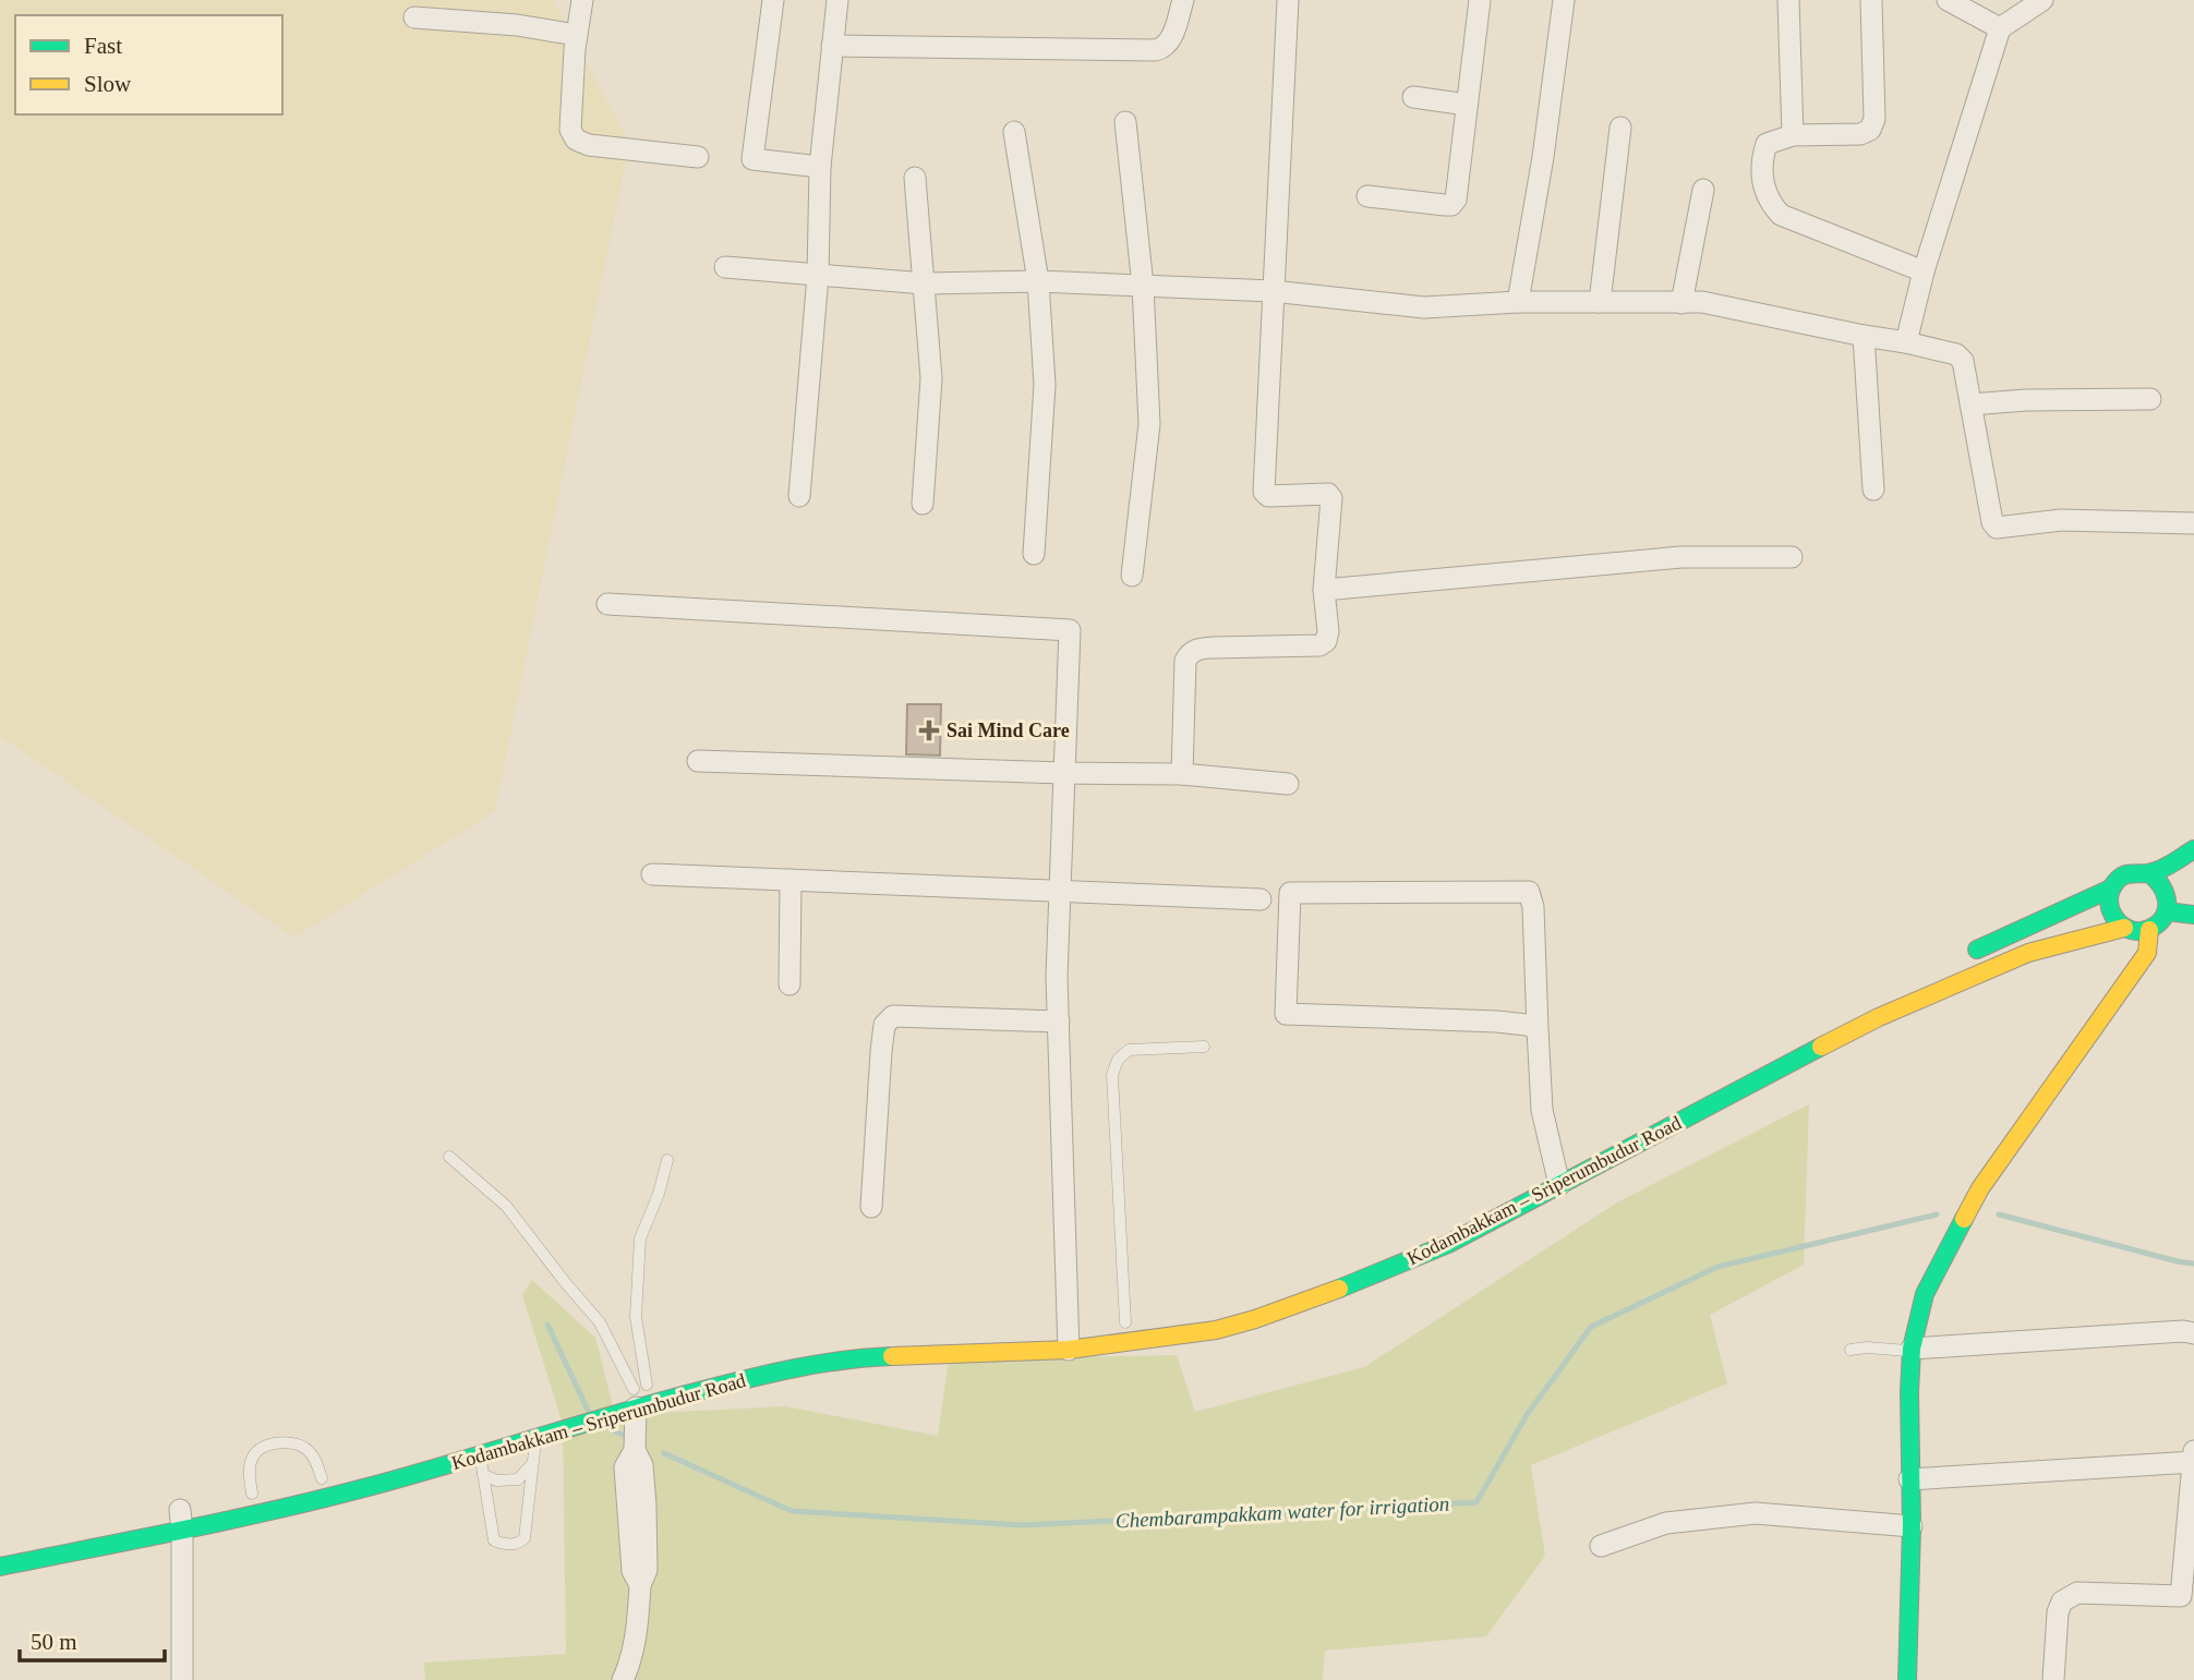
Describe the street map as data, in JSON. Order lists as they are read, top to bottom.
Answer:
{
  "streets": {
    "main road": ["Kodambakkam – Sriperumbudur Road"]
  },
  "water": ["Chembarampakkam water for irrigation"],
  "places": {
    "health": ["Sai Mind Care"]
  },
  "legend": ["Fast", "Slow"],
  "scale_bar": "50 m"
}
